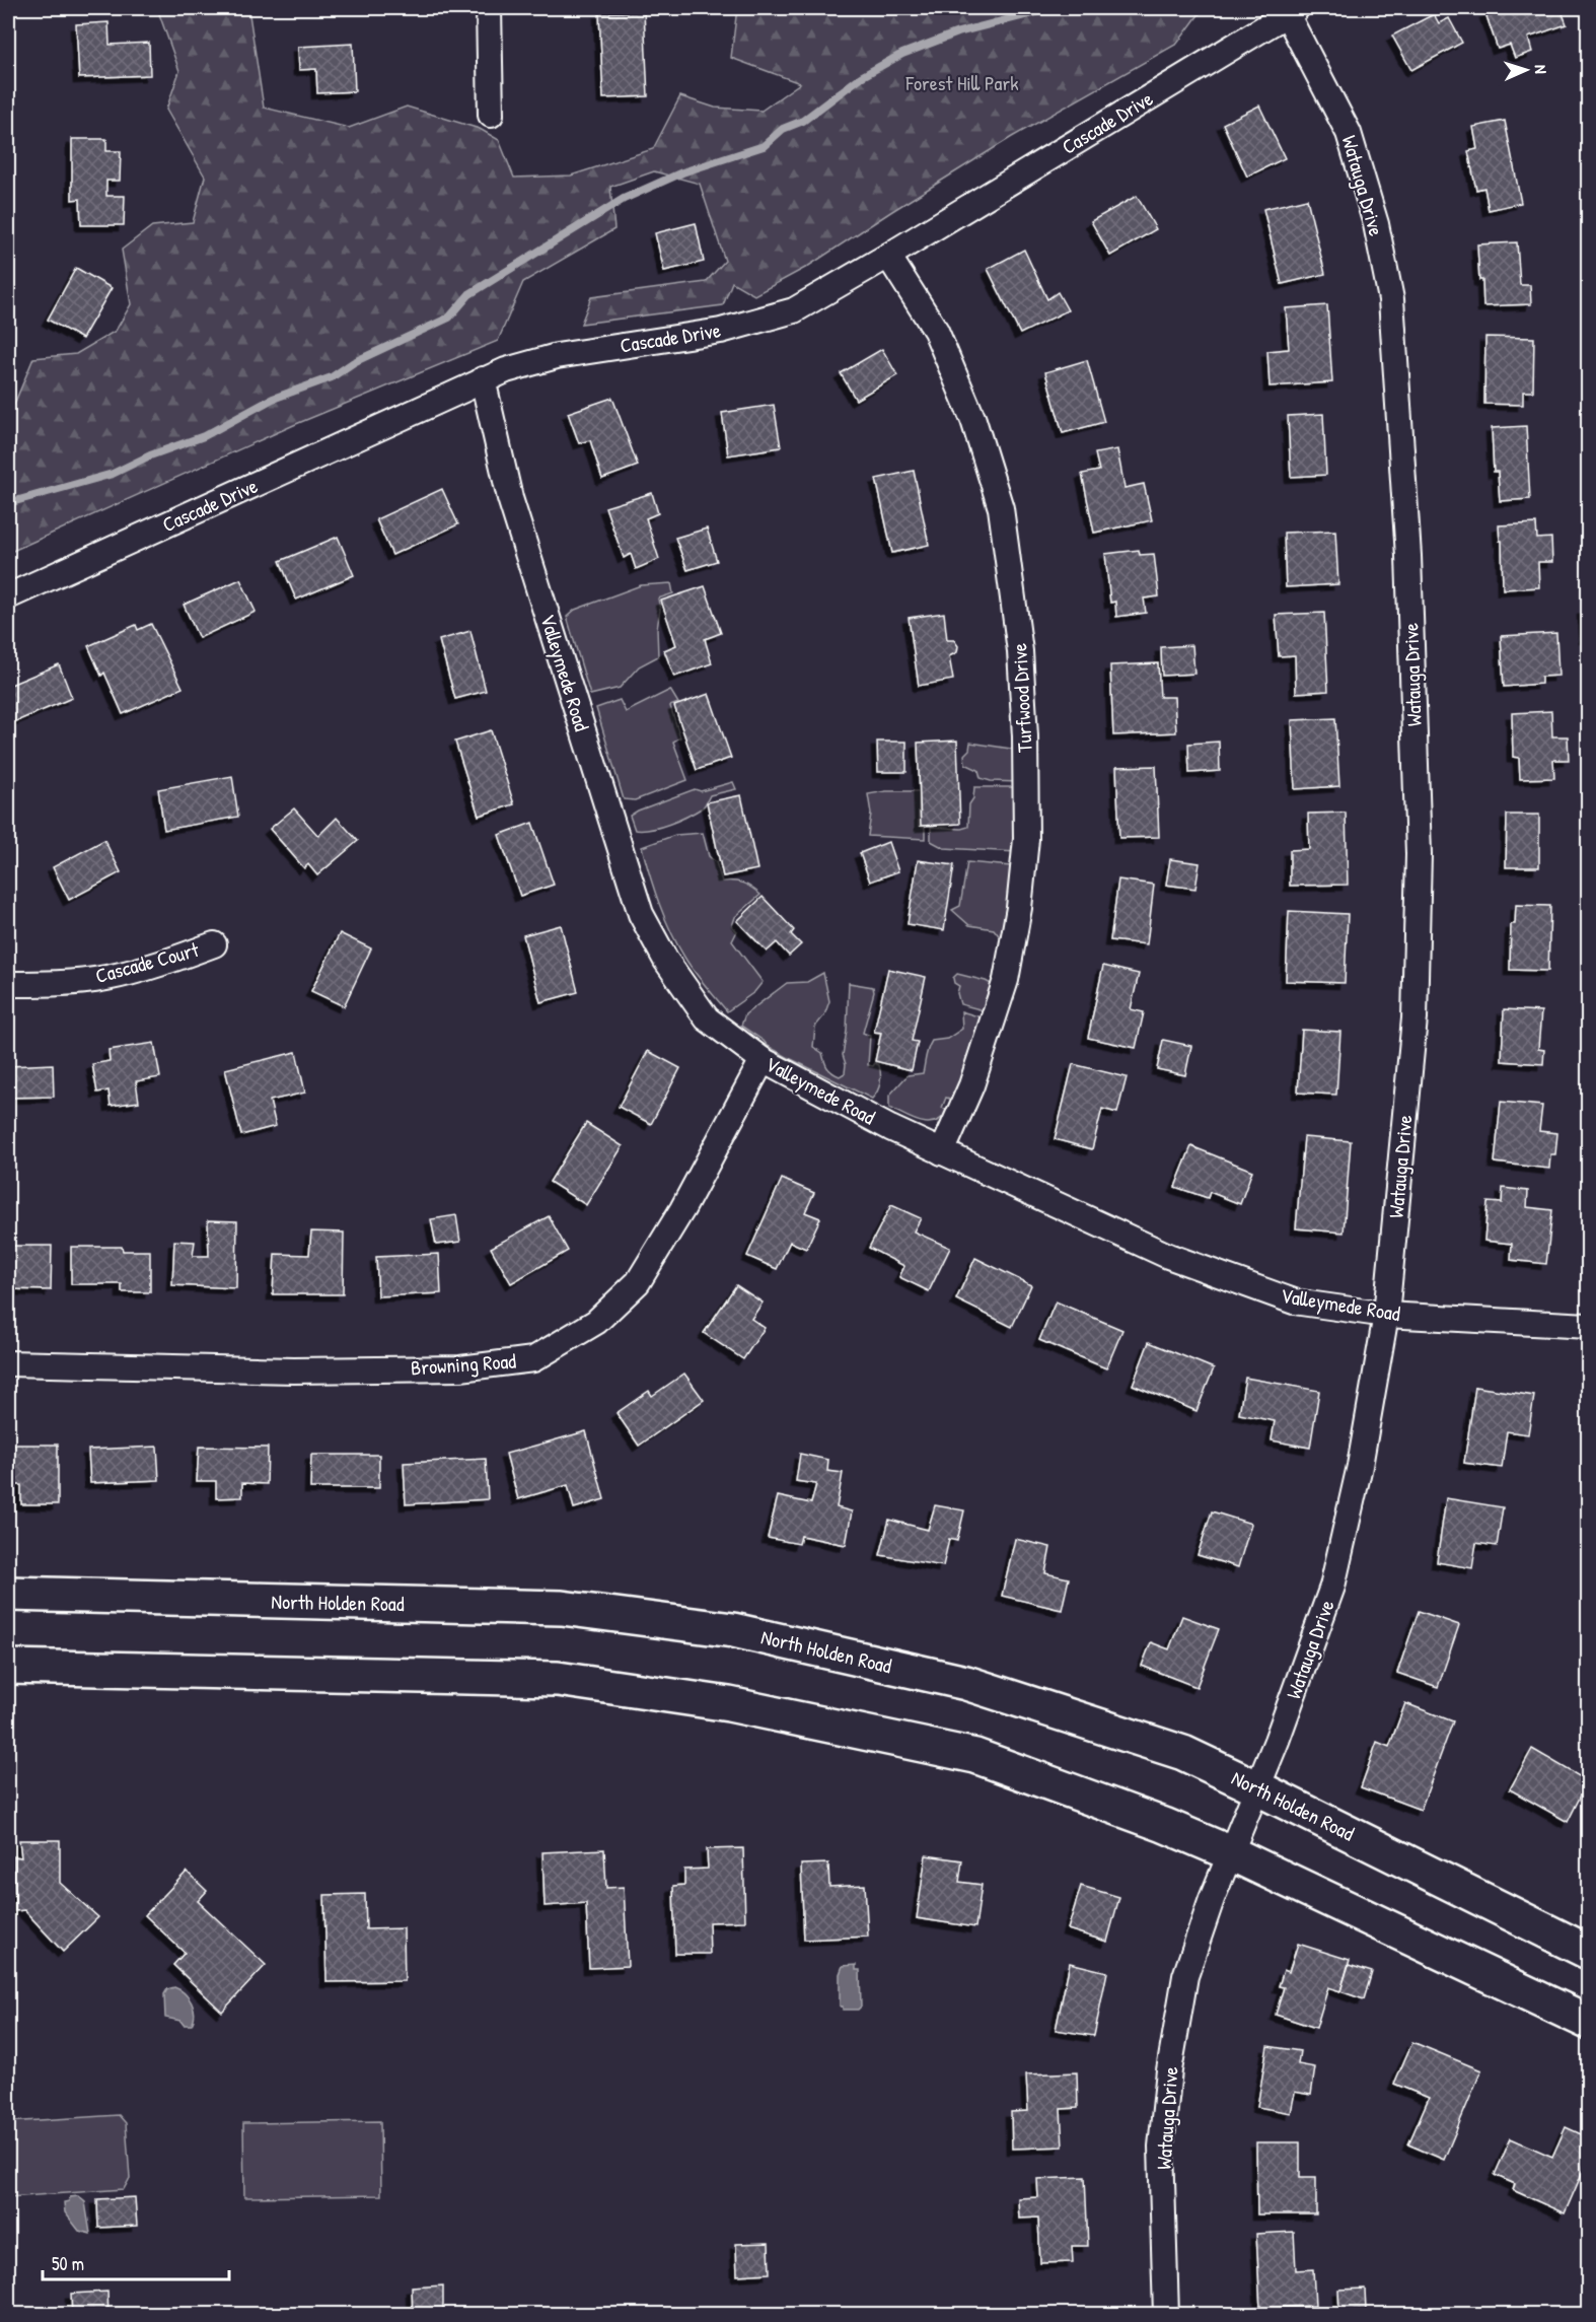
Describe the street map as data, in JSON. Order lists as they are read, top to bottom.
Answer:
{
  "streets": {
    "main road": ["North Holden Road"],
    "street": [
      "Cascade Drive",
      "Watauga Drive",
      "Valleymede Road",
      "Turfwood Drive",
      "Cascade Court",
      "Browning Road"
    ]
  },
  "crossings": [
    ["Cascade Drive", "Watauga Drive"],
    ["Cascade Drive", "Valleymede Road"],
    ["Cascade Drive", "Turfwood Drive"],
    ["Watauga Drive", "Valleymede Road"],
    ["Watauga Drive", "North Holden Road"],
    ["Valleymede Road", "Turfwood Drive"],
    ["Valleymede Road", "Browning Road"]
  ],
  "parks": ["Forest Hill Park"],
  "scale_bar": "50 m",
  "north": "right"
}
